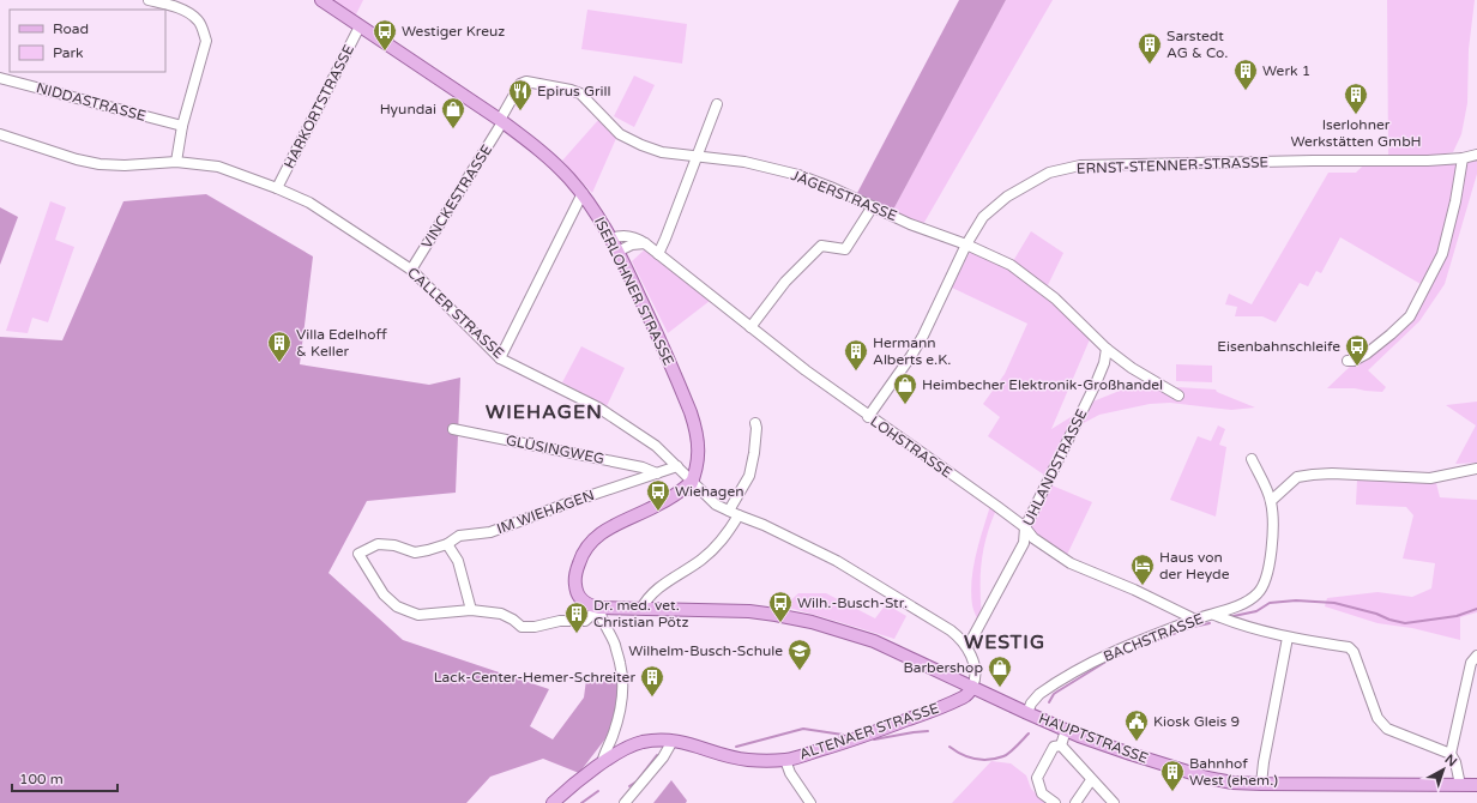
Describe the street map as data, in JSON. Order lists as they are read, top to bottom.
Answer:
{
  "streets": {
    "main road": ["ISERLOHNER STRASSE", "ALTENAER STRASSE", "HAUPTSTRASSE"],
    "street": [
      "NIDDASTRASSE",
      "HARKORTSTRASSE",
      "ERNST-STENNER-STRASSE",
      "JÄGERSTRASSE",
      "VINCKESTRASSE",
      "CALLER STRASSE",
      "LOHSTRASSE",
      "GLÜSINGWEG",
      "UHLANDSTRASSE",
      "IM WIEHAGEN",
      "BACHSTRASSE"
    ]
  },
  "crossings": [
    ["HARKORTSTRASSE", "ISERLOHNER STRASSE"],
    ["HARKORTSTRASSE", "CALLER STRASSE"],
    ["ERNST-STENNER-STRASSE", "JÄGERSTRASSE"],
    ["ERNST-STENNER-STRASSE", "LOHSTRASSE"],
    ["JÄGERSTRASSE", "VINCKESTRASSE"],
    ["JÄGERSTRASSE", "ISERLOHNER STRASSE"],
    ["JÄGERSTRASSE", "UHLANDSTRASSE"],
    ["VINCKESTRASSE", "ISERLOHNER STRASSE"],
    ["VINCKESTRASSE", "CALLER STRASSE"],
    ["ISERLOHNER STRASSE", "CALLER STRASSE"],
    ["ISERLOHNER STRASSE", "LOHSTRASSE"],
    ["CALLER STRASSE", "UHLANDSTRASSE"],
    ["CALLER STRASSE", "IM WIEHAGEN"],
    ["LOHSTRASSE", "UHLANDSTRASSE"],
    ["LOHSTRASSE", "BACHSTRASSE"],
    ["GLÜSINGWEG", "IM WIEHAGEN"],
    ["BACHSTRASSE", "HAUPTSTRASSE"],
    ["ALTENAER STRASSE", "HAUPTSTRASSE"]
  ],
  "districts": ["WIEHAGEN", "WESTIG"],
  "places": {
    "bus stop": [
      "Westiger Kreuz",
      "Eisenbahnschleife",
      "Wiehagen",
      "Wilh.-Busch-Str."
    ],
    "building": [
      "Sarstedt AG & Co.",
      "Werk 1",
      "Iserlohner Werkstätten GmbH",
      "Villa Edelhoff & Keller",
      "Hermann Alberts e.K.",
      "Dr. med. vet. Christian Pötz",
      "Lack-Center-Hemer-Schreiter",
      "Bahnhof West (ehem.)"
    ],
    "restaurant": ["Epirus Grill"],
    "shop": ["Hyundai", "Heimbecher Elektronik-Großhandel", "Barbershop"],
    "hotel": ["Haus von der Heyde"],
    "school or university": ["Wilhelm-Busch-Schule"],
    "public building": ["Kiosk Gleis 9"]
  },
  "legend": ["Road", "Park"],
  "scale_bar": "100 m",
  "north": "top right"
}
